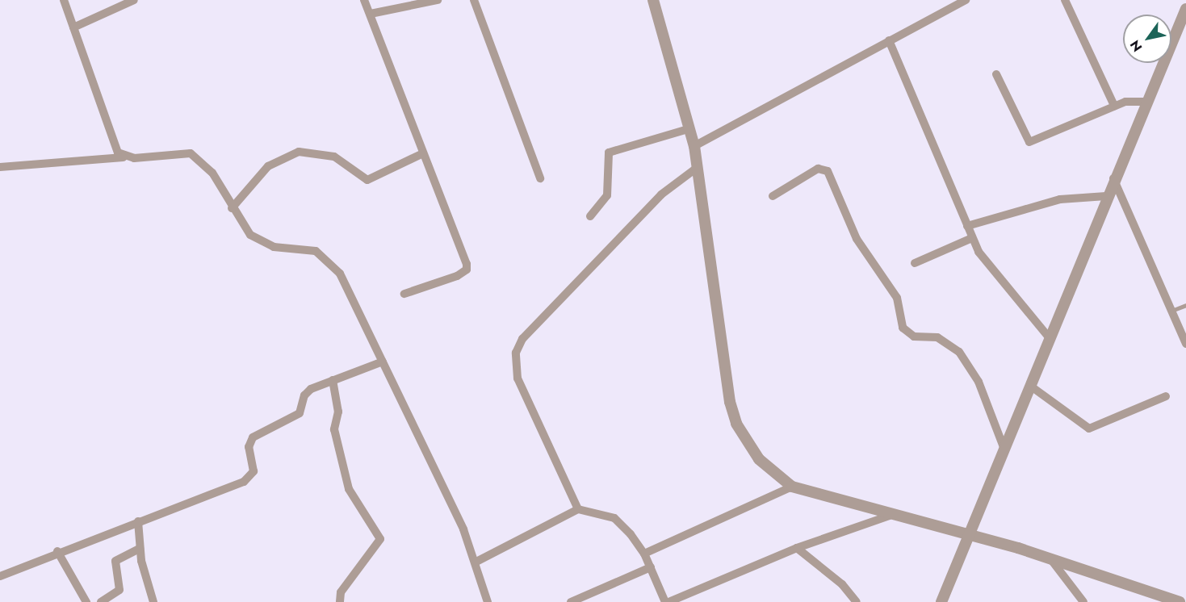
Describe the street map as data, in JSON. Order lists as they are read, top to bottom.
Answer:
{
  "north": "bottom left"
}
